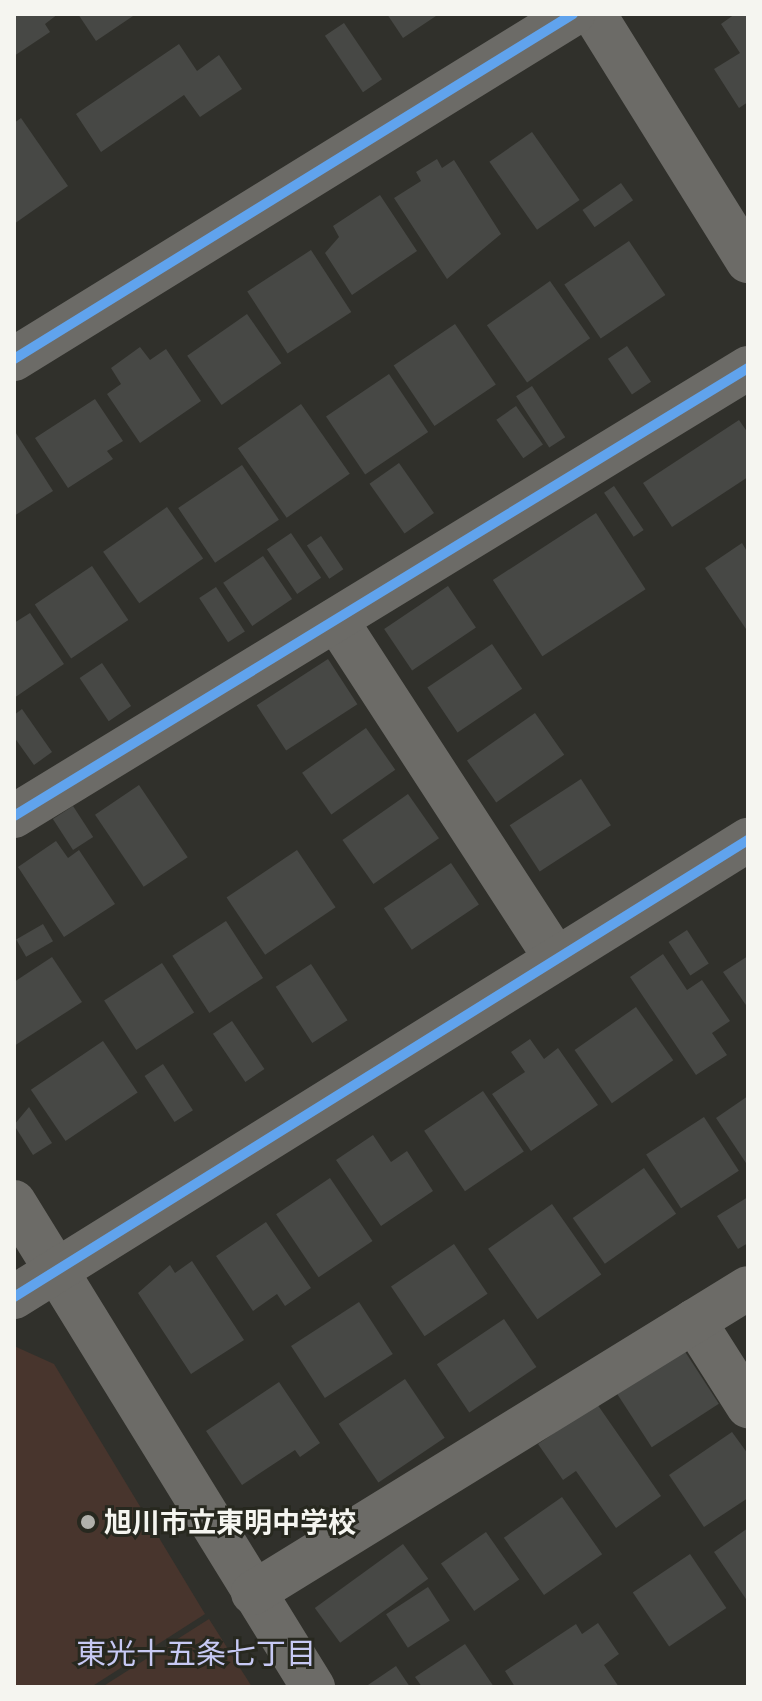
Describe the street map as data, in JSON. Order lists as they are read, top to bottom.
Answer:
{
  "districts": ["東光十五条七丁目"],
  "places": ["旭川市立東明中学校"]
}
